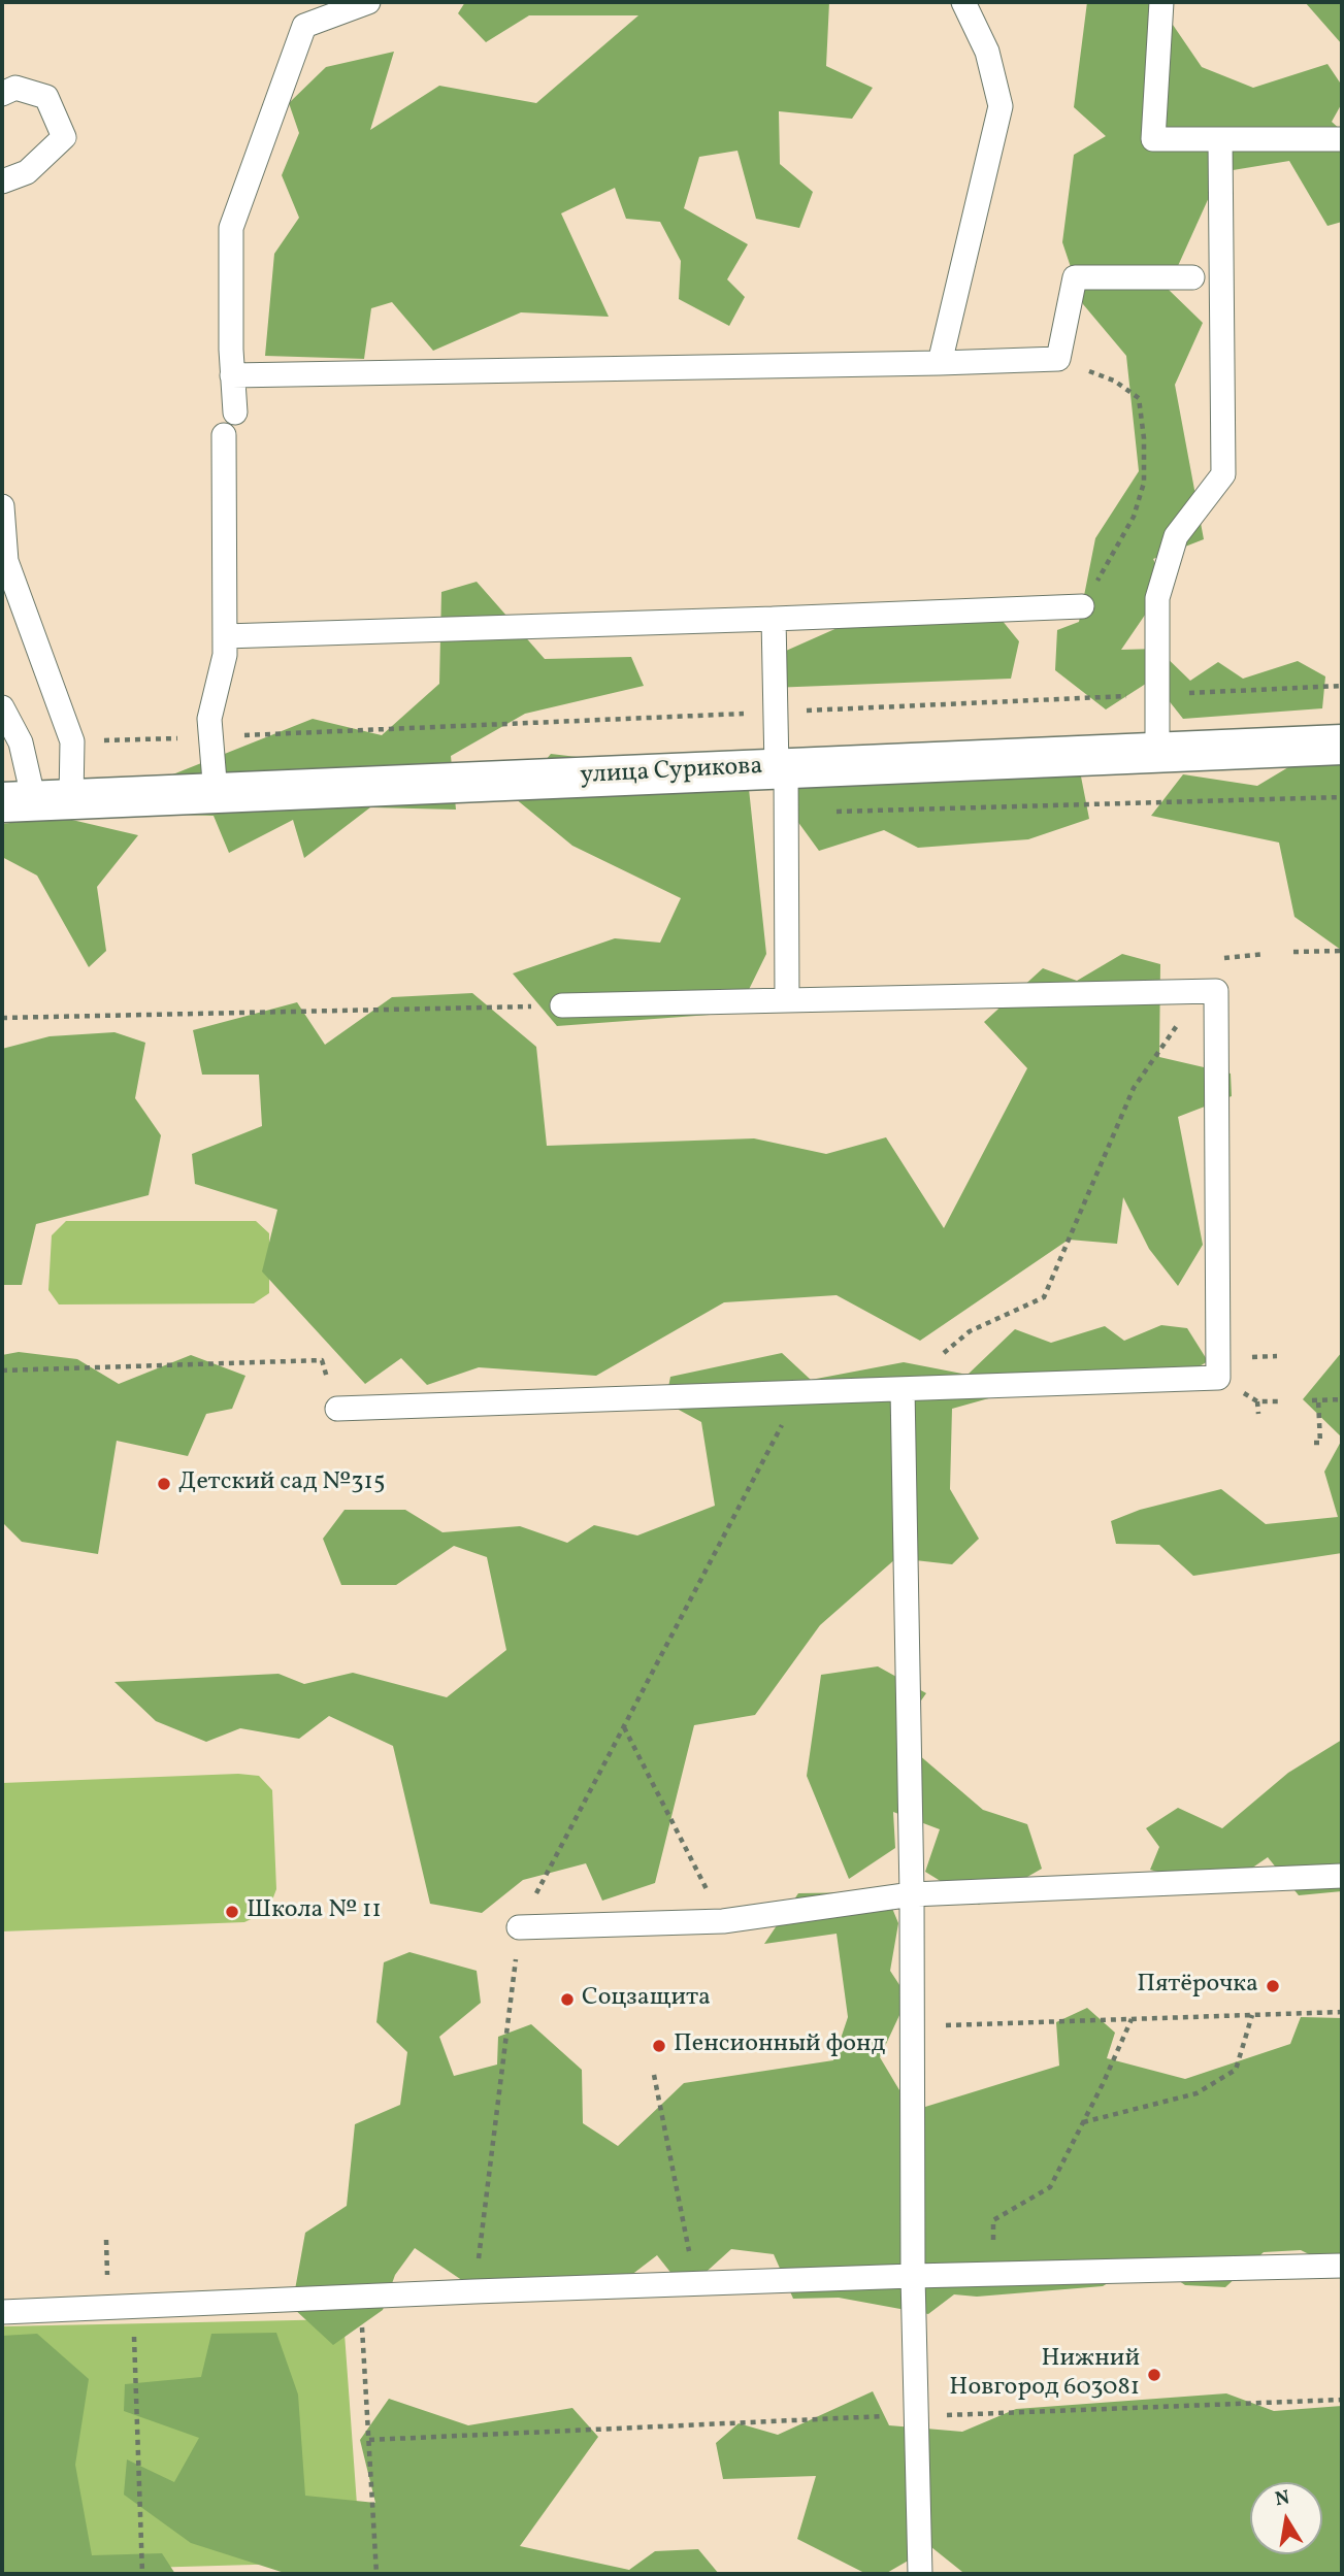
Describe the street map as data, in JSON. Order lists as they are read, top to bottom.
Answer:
{
  "streets": {
    "street": ["улица Сурикова"]
  },
  "places": [
    "Детский сад №315",
    "Школа № 11",
    "Пятёрочка",
    "Соцзащита",
    "Пенсионный фонд",
    "Нижний Новгород 603081"
  ],
  "north": "top"
}
